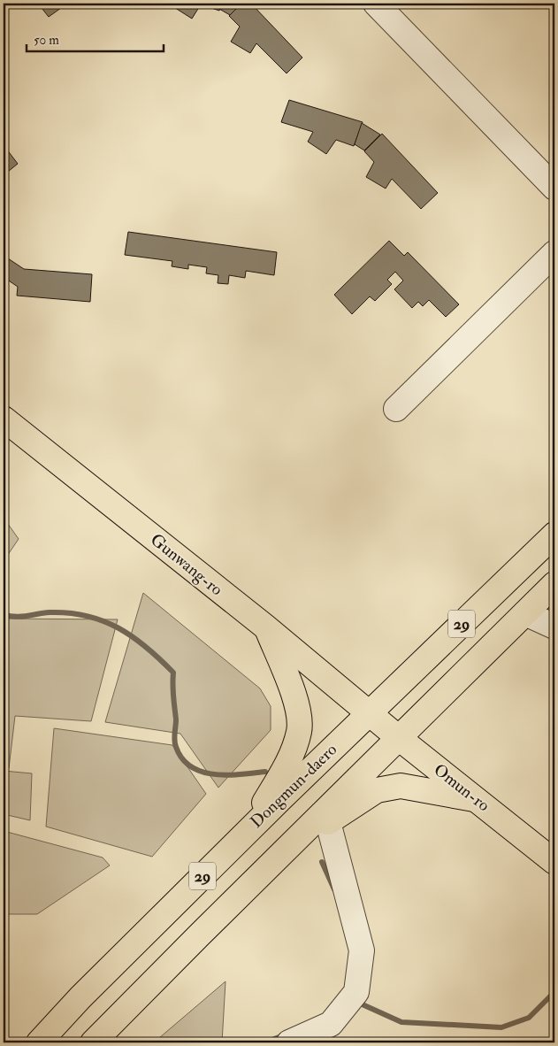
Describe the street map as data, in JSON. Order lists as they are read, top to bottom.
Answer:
{
  "streets": {
    "main road": [
      "Gunwang-ro",
      "29",
      "Dongmun-daero",
      "Omun-ro"
    ]
  },
  "crossings": [
    ["Gunwang-ro", "Dongmun-daero"],
    ["Gunwang-ro", "Omun-ro"],
    ["29", "Omun-ro"],
    ["Dongmun-daero", "Omun-ro"]
  ],
  "scale_bar": "50 m"
}
